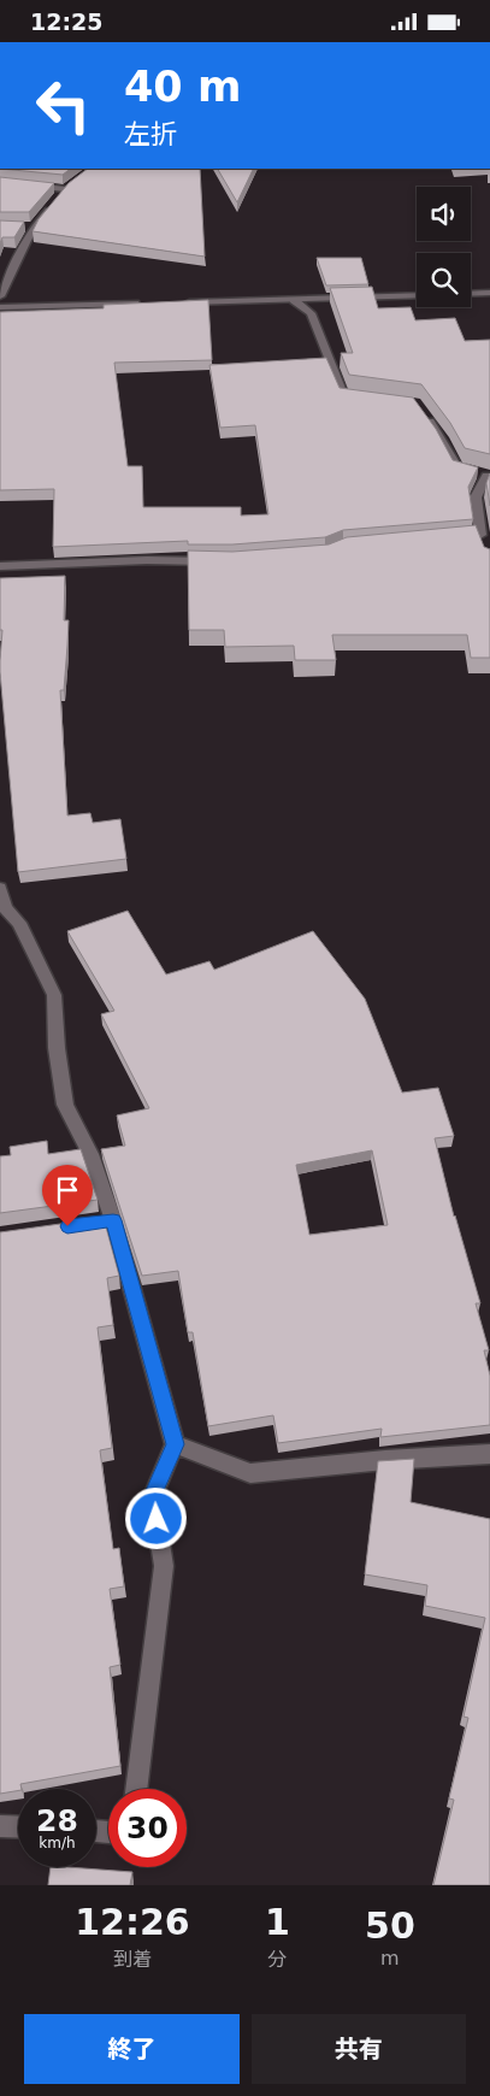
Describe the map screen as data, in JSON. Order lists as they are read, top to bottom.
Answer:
{
  "page": {
    "status": "12:25",
    "turn": ["40 m", "左折"],
    "speed": "28 km/h",
    "limit": "30",
    "eta": [
      "12:26",
      "到着",
      "1",
      "分",
      "50",
      "m"
    ],
    "buttons": ["終了", "共有"]
  }
}
